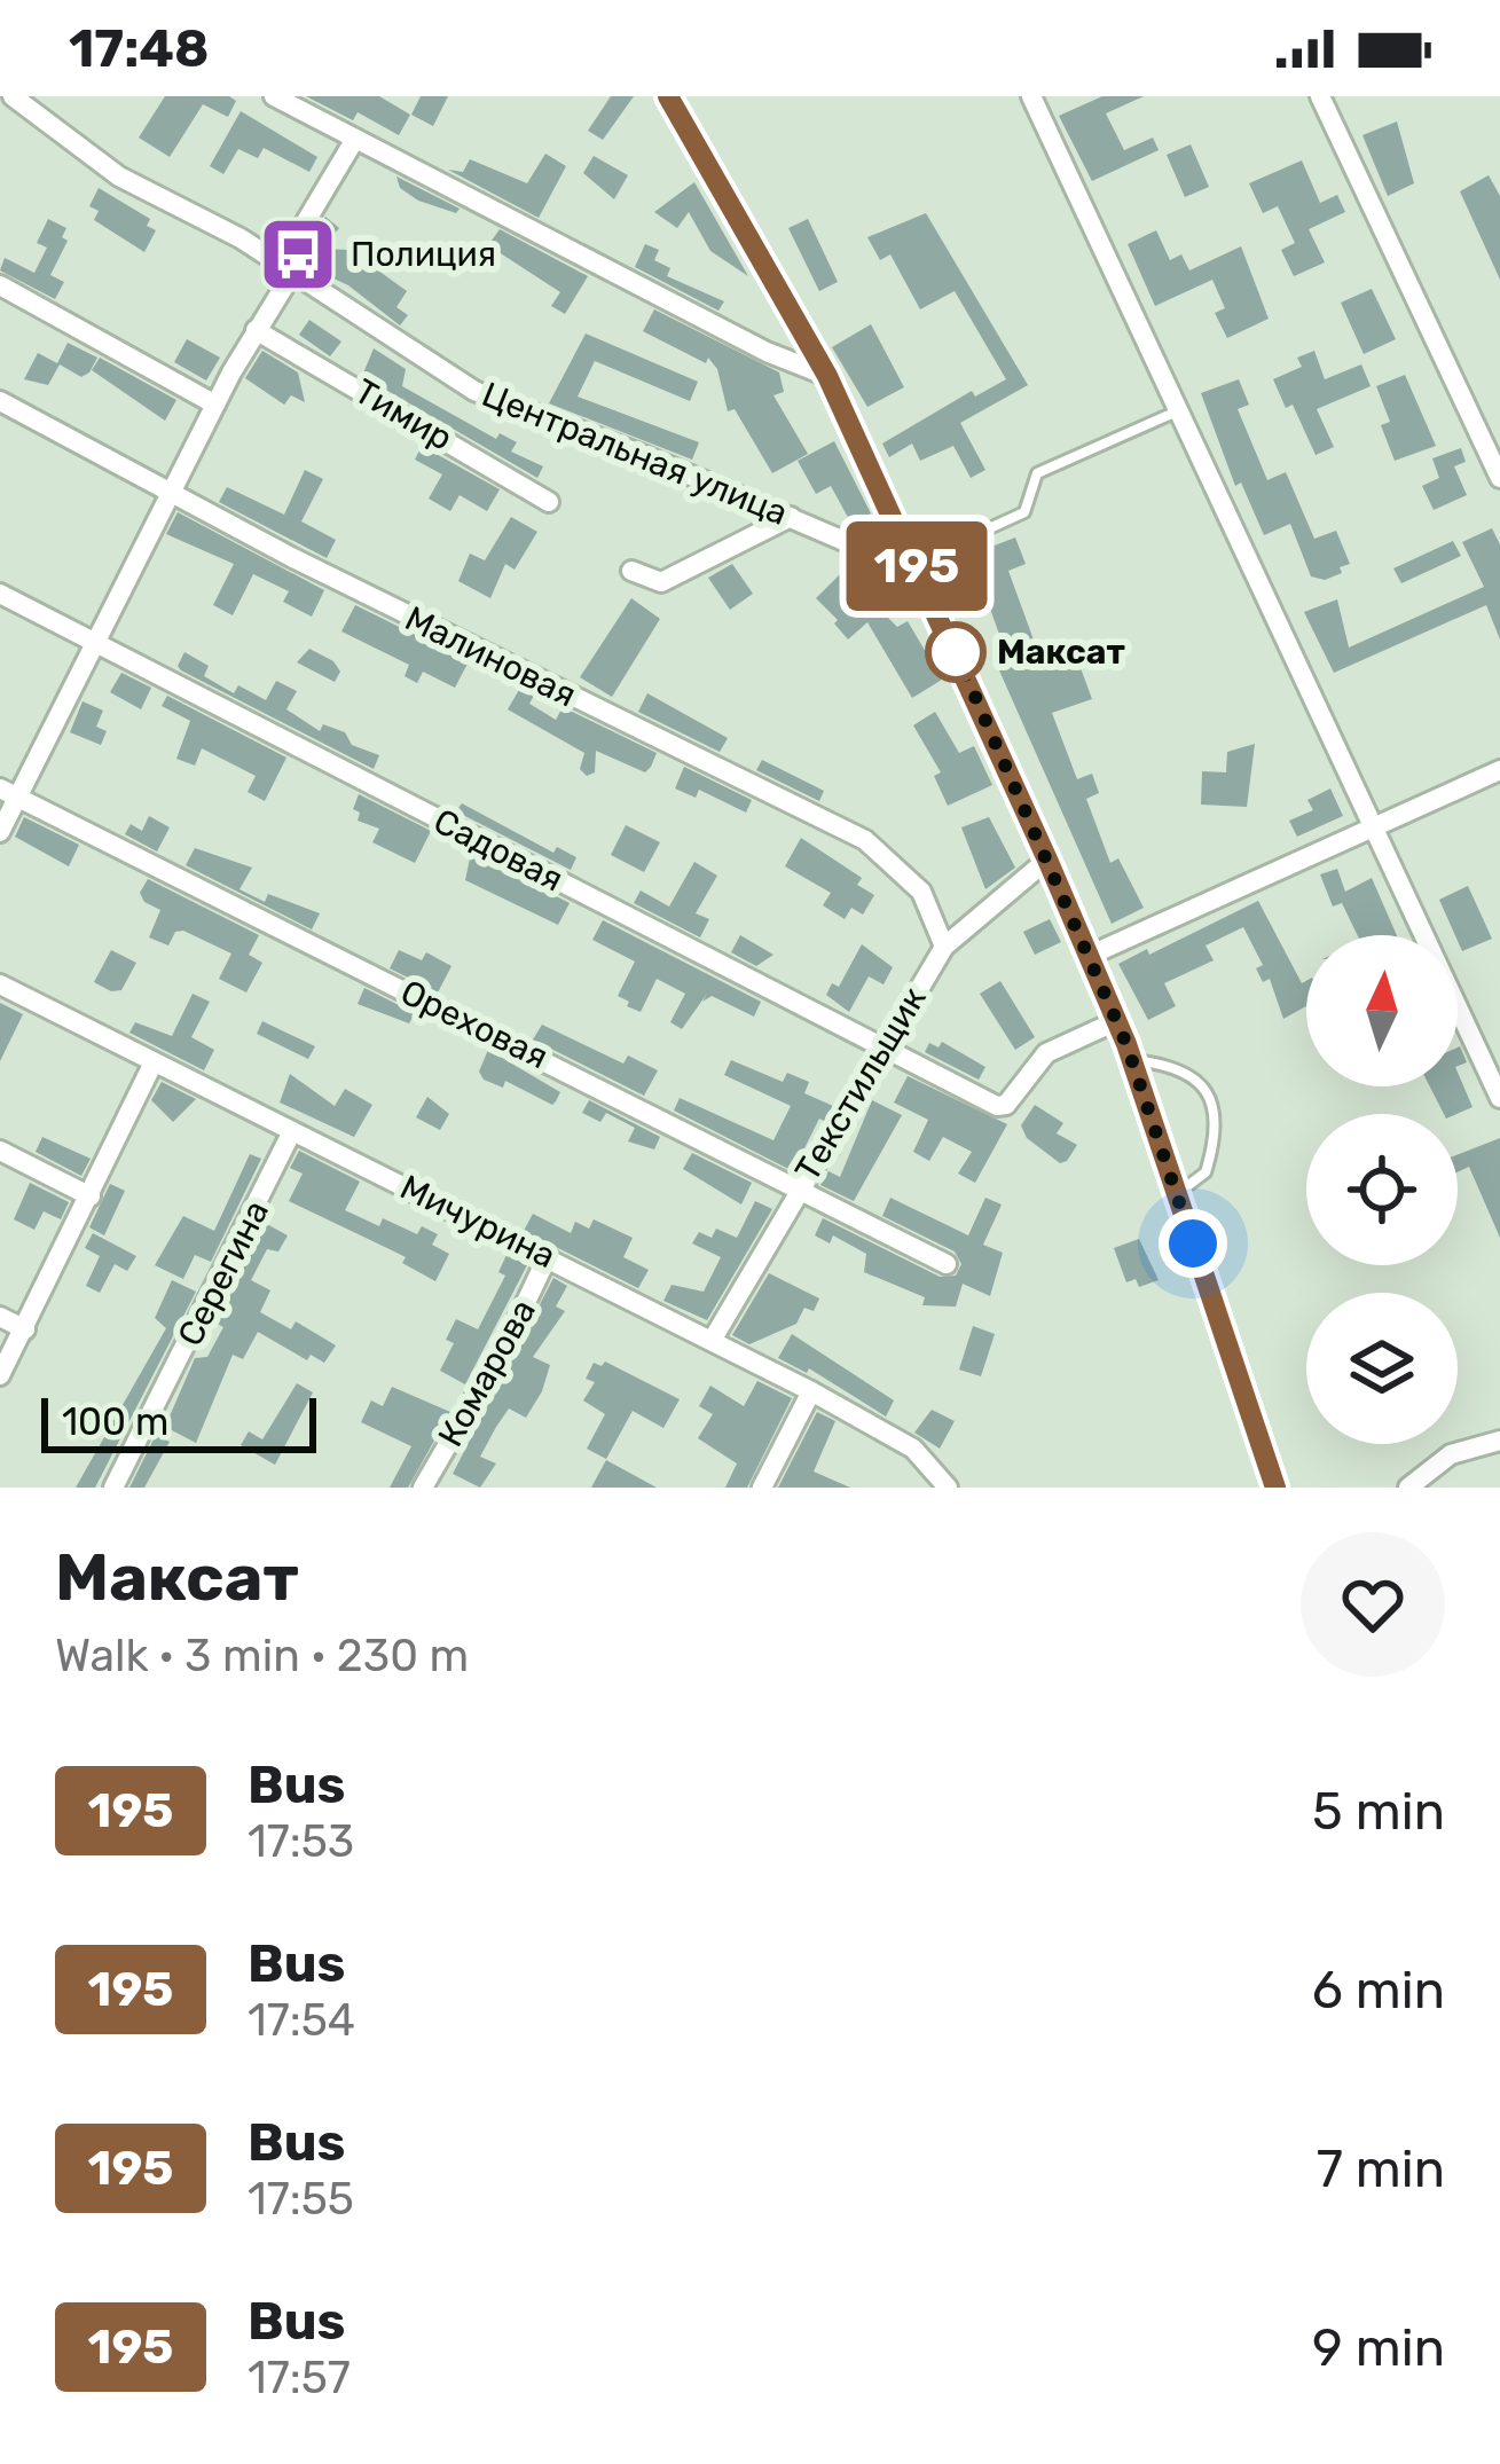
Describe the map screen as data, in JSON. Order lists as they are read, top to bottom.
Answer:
{
  "streets": {
    "street": [
      "Тимир",
      "Центральная улица",
      "Малиновая",
      "Садовая",
      "Ореховая",
      "Текстильщик",
      "Мичурина",
      "Серегина",
      "Комарова"
    ]
  },
  "crossings": [
    ["Малиновая", "Текстильщик"],
    ["Садовая", "Текстильщик"],
    ["Ореховая", "Текстильщик"],
    ["Текстильщик", "Мичурина"],
    ["Мичурина", "Серегина"],
    ["Мичурина", "Комарова"]
  ],
  "places": {
    "bus stop": ["Полиция"],
    "other": ["Максат"]
  },
  "lines": ["bus line 195"],
  "scale_bar": "100 m",
  "north": "top",
  "page": {
    "status": "17:48",
    "on_map": "195",
    "scale": "100 m",
    "heading": ["Максат", "Walk · 3 min · 230 m"],
    "list": [
      {
        "mark": "195",
        "name": "Bus",
        "note": "17:53",
        "value": "5 min"
      },
      {
        "mark": "195",
        "name": "Bus",
        "note": "17:54",
        "value": "6 min"
      },
      {
        "mark": "195",
        "name": "Bus",
        "note": "17:55",
        "value": "7 min"
      },
      {
        "mark": "195",
        "name": "Bus",
        "note": "17:57",
        "value": "9 min"
      }
    ]
  }
}
